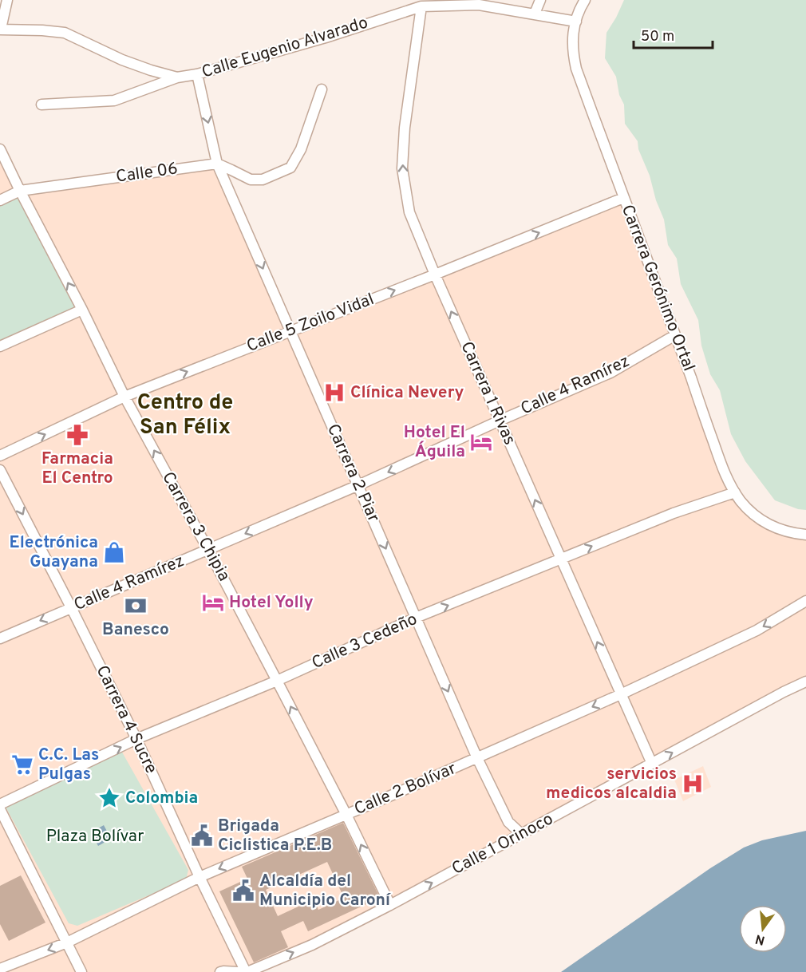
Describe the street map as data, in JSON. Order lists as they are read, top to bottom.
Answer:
{
  "streets": {
    "street": [
      "Calle Eugenio Alvarado",
      "Calle 06",
      "Carrera Gerónimo Ortal",
      "Calle 5 Zoilo Vidal",
      "Calle 4 Ramírez",
      "Carrera 1 Rivas",
      "Carrera 2 Piar",
      "Carrera 3 Chipia",
      "Calle 3 Cedeño",
      "Carrera 4 Sucre",
      "Calle 2 Bolívar",
      "Calle 1 Orinoco"
    ]
  },
  "crossings": [
    ["Calle Eugenio Alvarado", "Carrera Gerónimo Ortal"],
    ["Calle Eugenio Alvarado", "Carrera 1 Rivas"],
    ["Calle Eugenio Alvarado", "Carrera 2 Piar"],
    ["Calle 06", "Carrera 2 Piar"],
    ["Calle 06", "Carrera 3 Chipia"],
    ["Carrera Gerónimo Ortal", "Calle 5 Zoilo Vidal"],
    ["Carrera Gerónimo Ortal", "Calle 4 Ramírez"],
    ["Carrera Gerónimo Ortal", "Calle 3 Cedeño"],
    ["Calle 5 Zoilo Vidal", "Carrera 1 Rivas"],
    ["Calle 5 Zoilo Vidal", "Carrera 2 Piar"],
    ["Calle 5 Zoilo Vidal", "Carrera 3 Chipia"],
    ["Calle 4 Ramírez", "Carrera 1 Rivas"],
    ["Calle 4 Ramírez", "Carrera 2 Piar"],
    ["Calle 4 Ramírez", "Carrera 3 Chipia"],
    ["Calle 4 Ramírez", "Carrera 4 Sucre"],
    ["Carrera 1 Rivas", "Calle 3 Cedeño"],
    ["Carrera 1 Rivas", "Calle 2 Bolívar"],
    ["Carrera 1 Rivas", "Calle 1 Orinoco"],
    ["Carrera 2 Piar", "Calle 3 Cedeño"],
    ["Carrera 2 Piar", "Calle 2 Bolívar"],
    ["Carrera 2 Piar", "Calle 1 Orinoco"],
    ["Carrera 3 Chipia", "Calle 3 Cedeño"],
    ["Carrera 3 Chipia", "Calle 2 Bolívar"],
    ["Carrera 3 Chipia", "Calle 1 Orinoco"],
    ["Calle 3 Cedeño", "Carrera 4 Sucre"],
    ["Carrera 4 Sucre", "Calle 2 Bolívar"],
    ["Carrera 4 Sucre", "Calle 1 Orinoco"]
  ],
  "one_way": [
    "Calle 5 Zoilo Vidal",
    "Calle 4 Ramírez",
    "Carrera 1 Rivas",
    "Carrera 2 Piar",
    "Carrera 3 Chipia",
    "Calle 3 Cedeño",
    "Calle 2 Bolívar",
    "Calle 1 Orinoco"
  ],
  "districts": ["Centro de San Félix"],
  "parks": ["Plaza Bolívar"],
  "places": {
    "hospital": ["Clínica Nevery", "servicios medicos alcaldia"],
    "pharmacy": ["Farmacia El Centro"],
    "hotel": ["Hotel El Águila", "Hotel Yolly"],
    "shop": ["Electrónica Guayana"],
    "bank": ["Banesco"],
    "supermarket": ["C.C. Las Pulgas"],
    "place": ["Colombia"],
    "public building": ["Brigada Ciclistica P.E.B", "Alcaldía del Municipio Caroní"]
  },
  "scale_bar": "50 m",
  "north": "bottom"
}
